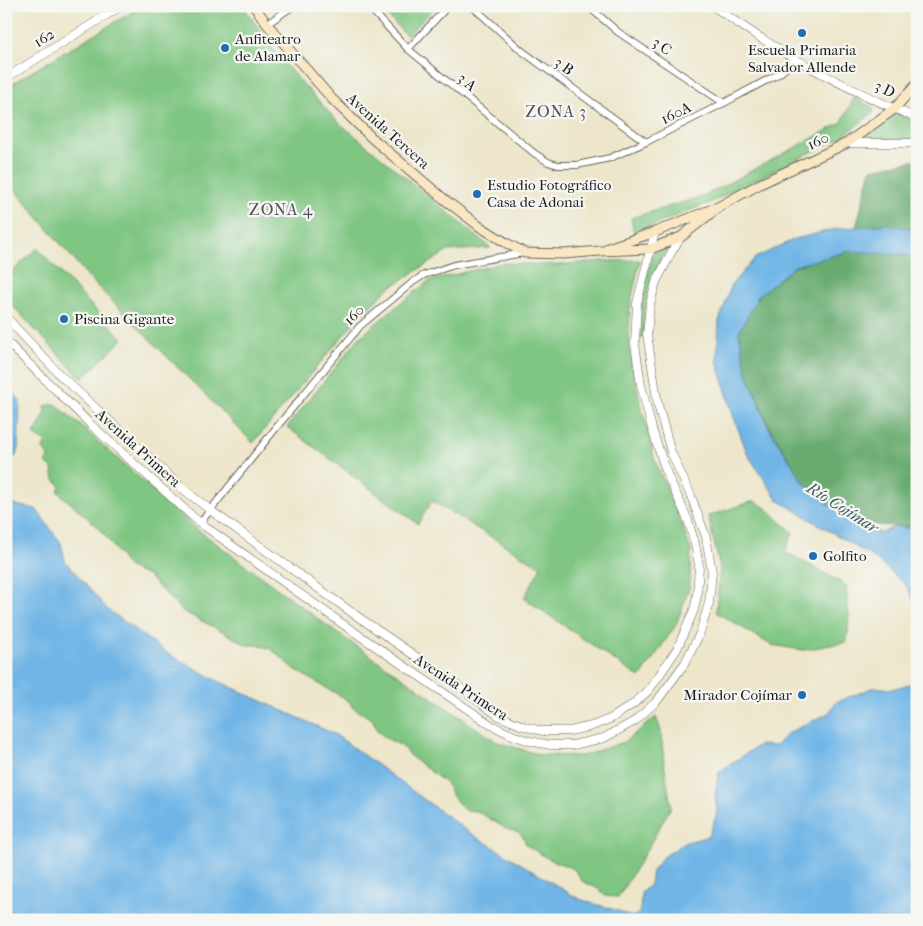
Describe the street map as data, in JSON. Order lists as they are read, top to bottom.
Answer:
{
  "streets": {
    "main road": ["Avenida Tercera", "160"],
    "street": [
      "162",
      "3 C",
      "3 B",
      "3 A",
      "3 D",
      "160A",
      "Avenida Primera"
    ]
  },
  "crossings": [
    ["3 C", "160A"],
    ["3 B", "160A"],
    ["3 A", "160A"],
    ["3 D", "160A"],
    ["3 D", "160"],
    ["Avenida Tercera", "160"],
    ["160", "Avenida Primera"]
  ],
  "districts": ["ZONA 3", "ZONA 4"],
  "water": ["Río Cojímar"],
  "places": [
    "Escuela Primaria Salvador Allende",
    "Anfiteatro de Alamar",
    "Estudio Fotográfico Casa de Adonai",
    "Piscina Gigante",
    "Golfito",
    "Mirador Cojímar"
  ]
}
